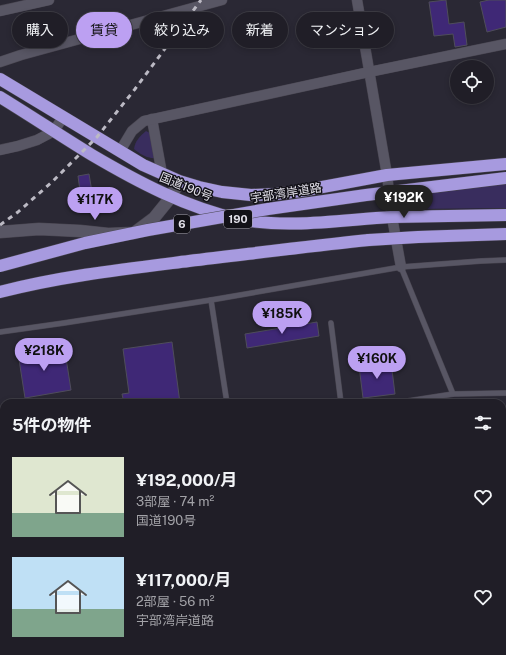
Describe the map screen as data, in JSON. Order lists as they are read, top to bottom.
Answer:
{
  "streets": {
    "highway": [
      "国道190号",
      "宇部湾岸道路",
      "190",
      "6"
    ]
  },
  "page": {
    "chip": [
      "購入",
      "賃貸",
      "絞り込み",
      "新着",
      "マンション"
    ],
    "price": [
      "¥192K",
      "¥117K",
      "¥185K",
      "¥218K",
      "¥160K"
    ],
    "heading": "5件の物件",
    "list": [
      {
        "name": "¥192,000/月",
        "note": "3部屋 · 74 m² · 国道190号"
      },
      {
        "name": "¥117,000/月",
        "note": "2部屋 · 56 m² · 宇部湾岸道路"
      }
    ]
  }
}
